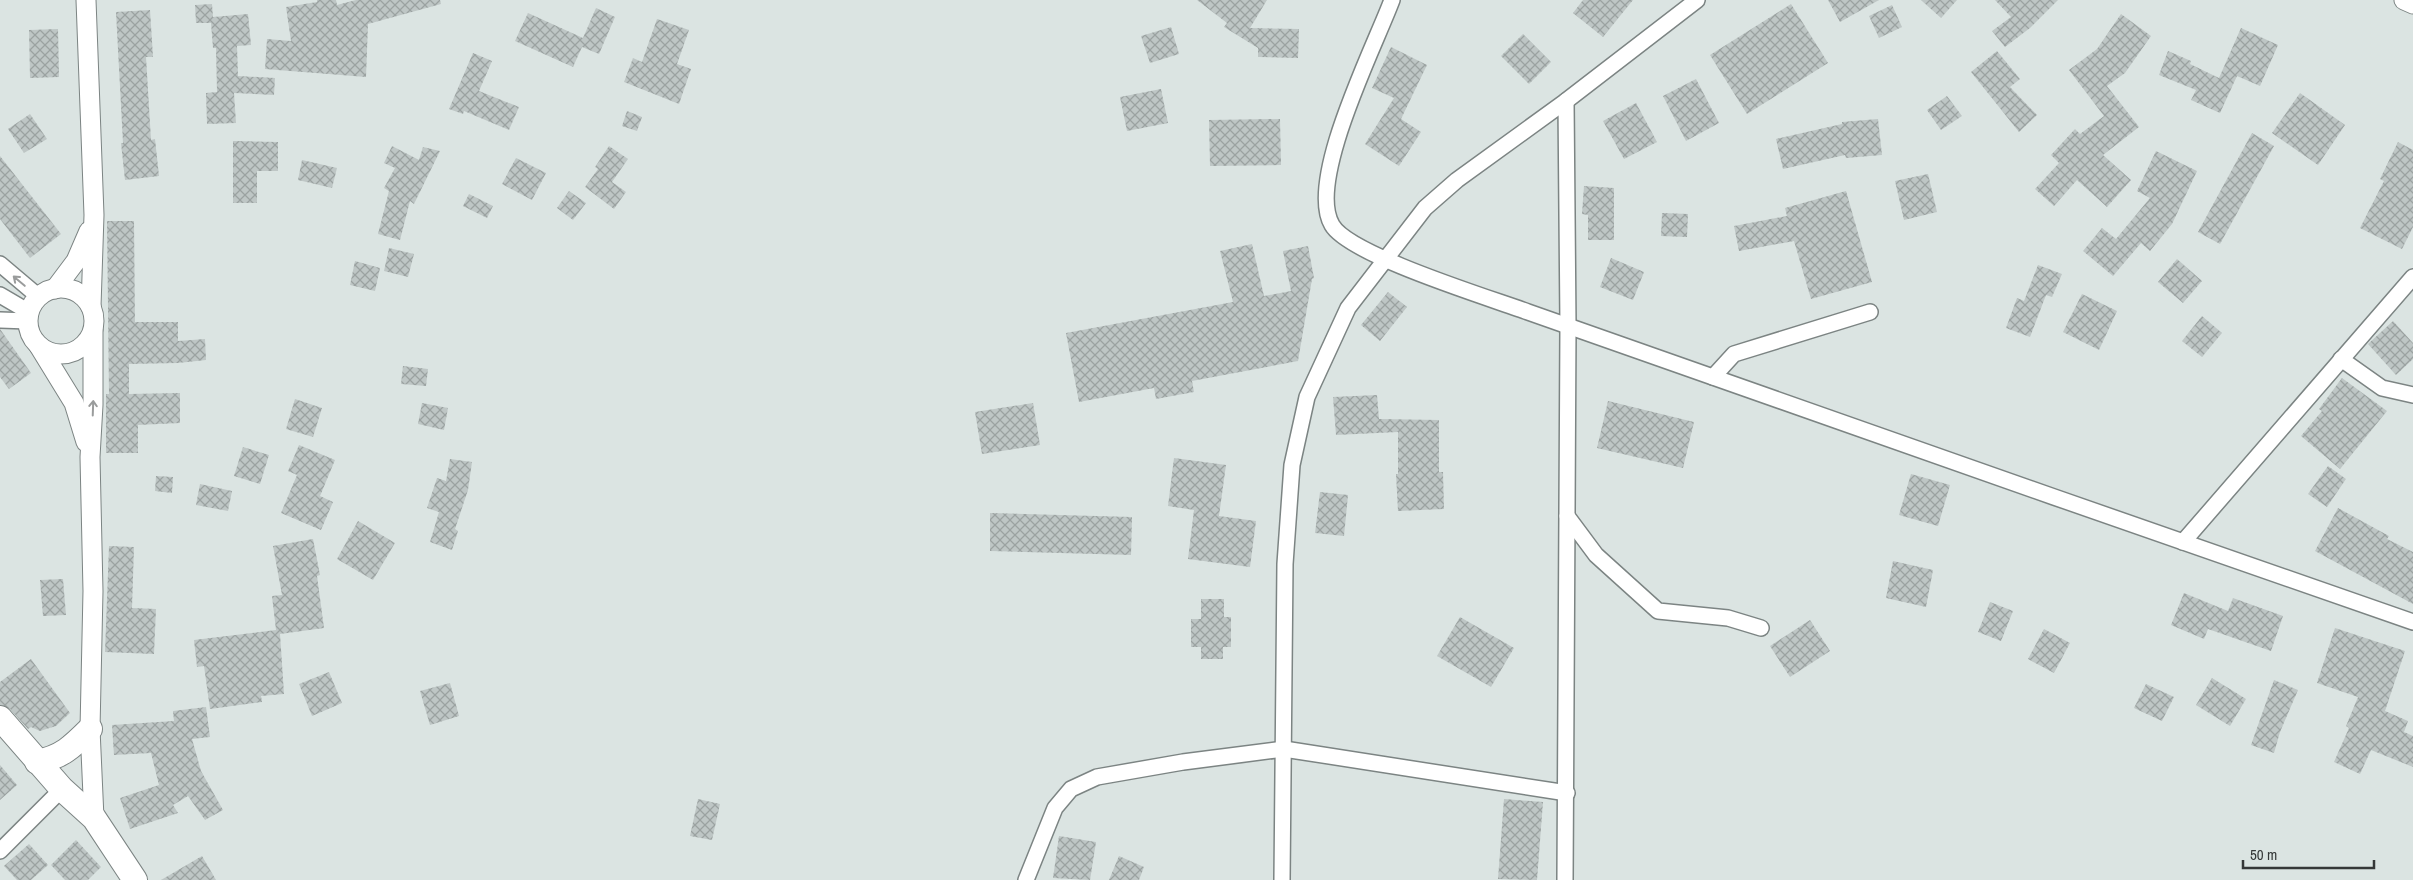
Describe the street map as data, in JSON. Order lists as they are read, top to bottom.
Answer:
{
  "scale_bar": "50 m"
}
